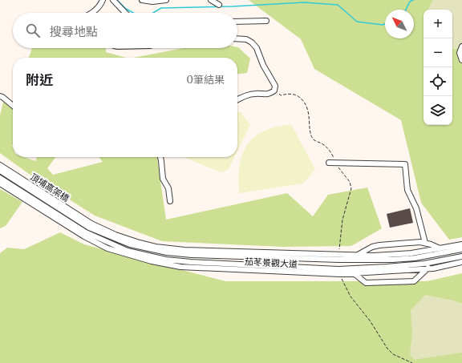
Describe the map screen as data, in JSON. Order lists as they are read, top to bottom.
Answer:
{
  "streets": {
    "street": ["頂埔高架橋", "茄苳景觀大道"]
  },
  "crossings": [
    ["頂埔高架橋", "茄苳景觀大道"]
  ],
  "north": "top left",
  "page": {
    "map_buttons": ["+", "−"],
    "search": "搜尋地點",
    "heading": ["附近", "0筆結果"]
  }
}
